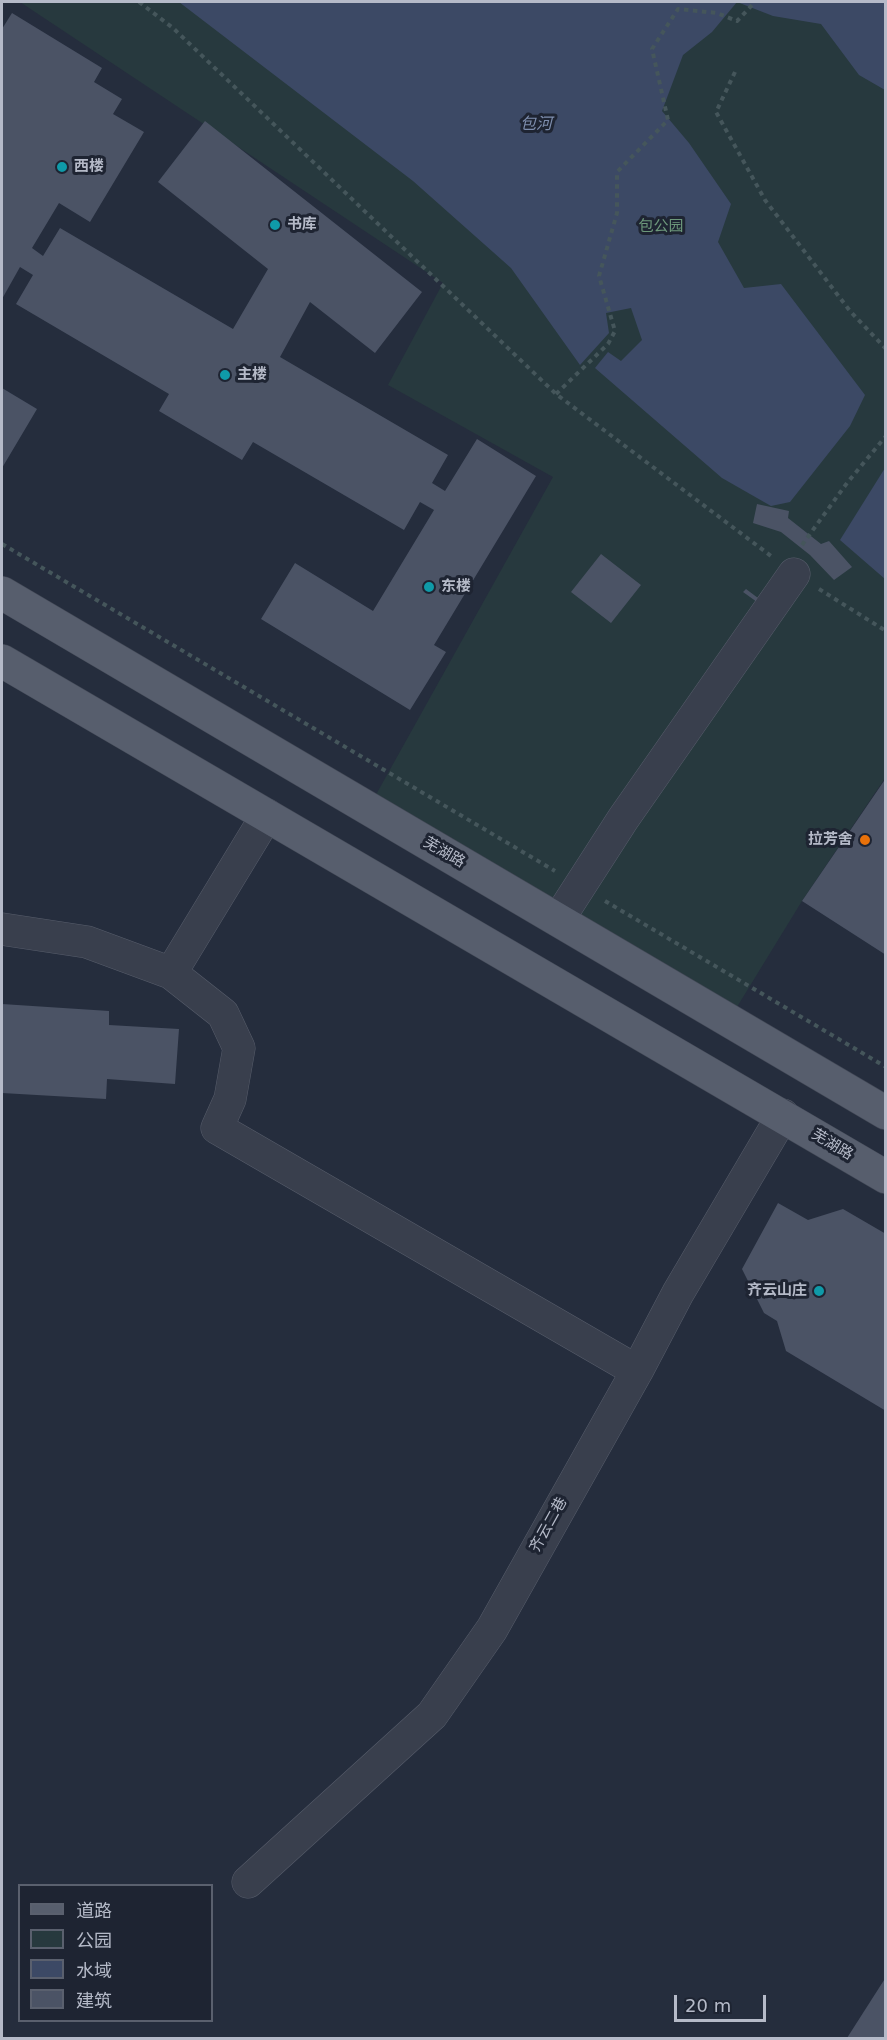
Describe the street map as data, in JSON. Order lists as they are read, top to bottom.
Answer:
{
  "streets": {
    "main road": ["芜湖路"],
    "street": ["齐云二巷"]
  },
  "crossings": [
    ["芜湖路", "齐云二巷"]
  ],
  "water": ["包河"],
  "parks": ["包公园"],
  "places": [
    "西楼",
    "书库",
    "主楼",
    "东楼",
    "拉芳舍",
    "齐云山庄"
  ],
  "legend": [
    "道路",
    "公园",
    "水域",
    "建筑"
  ],
  "scale_bar": "20 m"
}
